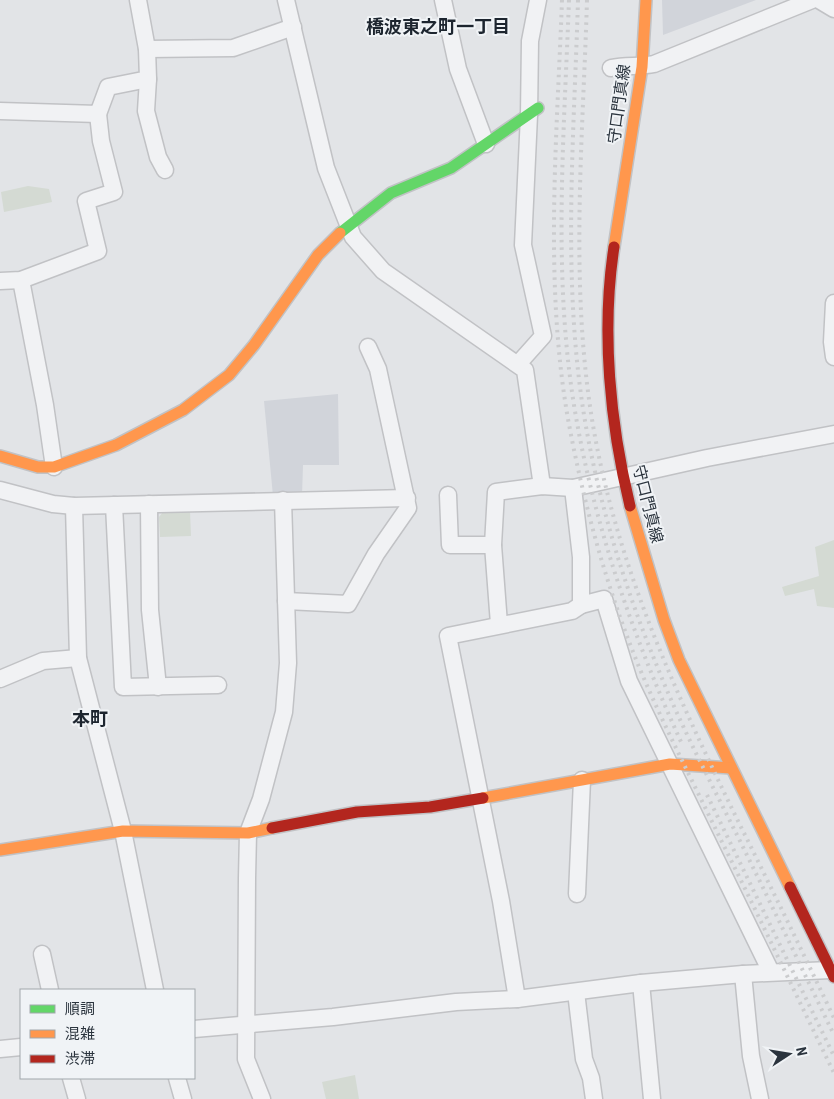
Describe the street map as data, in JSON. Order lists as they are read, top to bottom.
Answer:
{
  "streets": {
    "street": ["守口門真線"]
  },
  "districts": ["橋波東之町一丁目", "本町"],
  "legend": ["順調", "混雑", "渋滞"],
  "north": "right"
}
